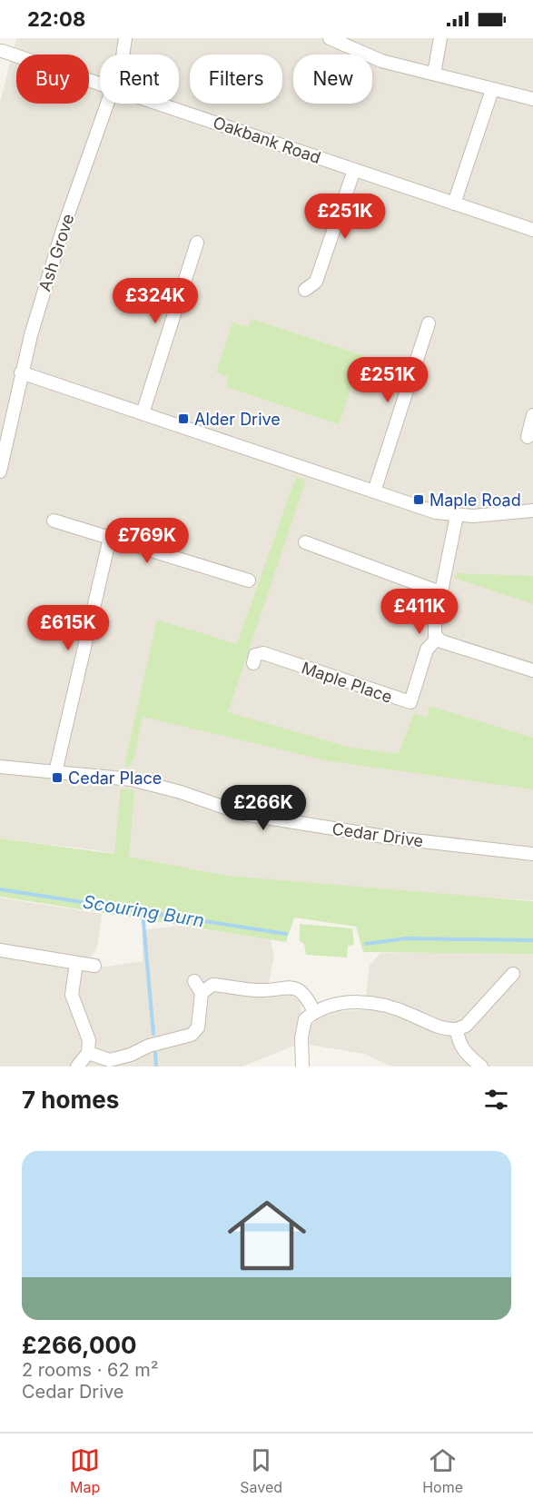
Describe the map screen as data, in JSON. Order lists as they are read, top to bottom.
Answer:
{
  "streets": {
    "street": [
      "Oakbank Road",
      "Ash Grove",
      "Maple Place",
      "Cedar Drive"
    ]
  },
  "water": ["Scouring Burn"],
  "places": {
    "transit": ["Alder Drive", "Maple Road", "Cedar Place"]
  },
  "page": {
    "status": "22:08",
    "chip": [
      "Buy",
      "Rent",
      "Filters",
      "New"
    ],
    "price": [
      "£251K",
      "£324K",
      "£251K",
      "£769K",
      "£411K",
      "£615K",
      "£266K"
    ],
    "heading": "7 homes",
    "list": [
      {
        "name": "£266,000",
        "note": "2 rooms · 62 m² · Cedar Drive"
      }
    ],
    "tabs": ["Map", "Saved", "Home"]
  }
}
